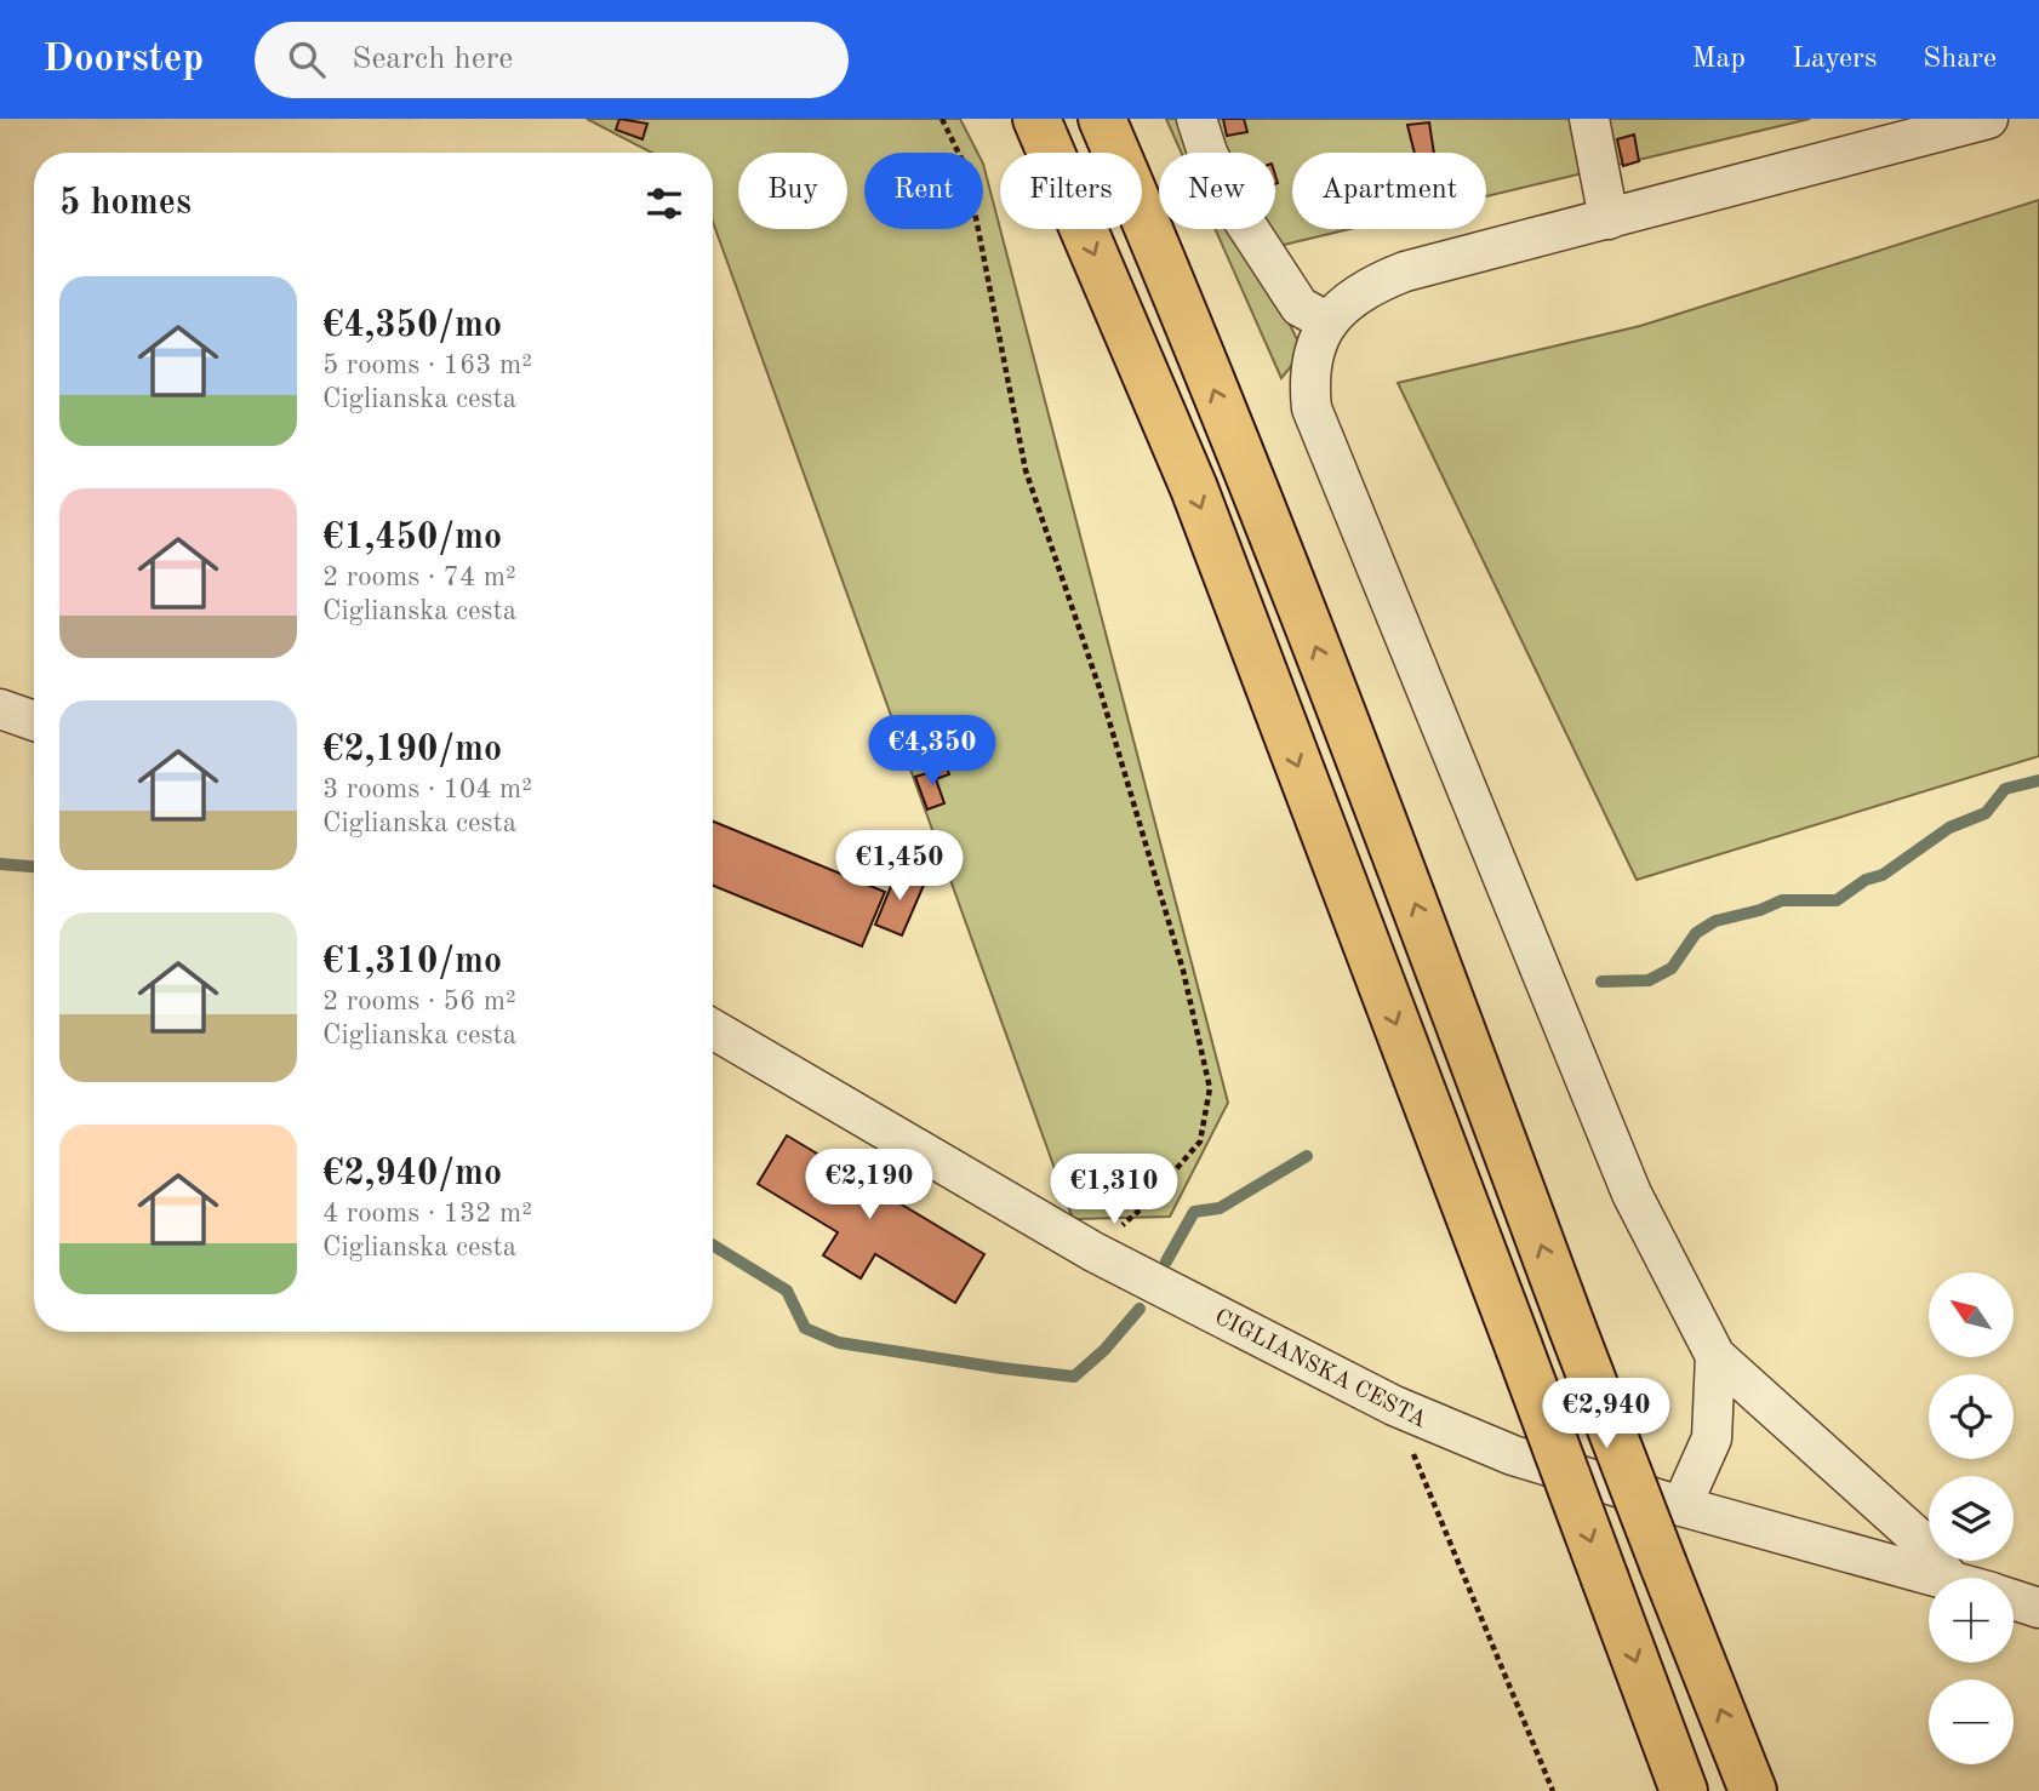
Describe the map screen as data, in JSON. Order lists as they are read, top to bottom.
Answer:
{
  "streets": {
    "street": ["CIGLIANSKA CESTA"]
  },
  "north": "top left",
  "page": {
    "header": "Doorstep",
    "search": "Search here",
    "nav": ["Map", "Layers", "Share"],
    "chip": [
      "Buy",
      "Rent",
      "Filters",
      "New",
      "Apartment"
    ],
    "heading": "5 homes",
    "list": [
      {
        "name": "€4,350/mo",
        "note": "5 rooms · 163 m² · Ciglianska cesta"
      },
      {
        "name": "€1,450/mo",
        "note": "2 rooms · 74 m² · Ciglianska cesta"
      },
      {
        "name": "€2,190/mo",
        "note": "3 rooms · 104 m² · Ciglianska cesta"
      },
      {
        "name": "€1,310/mo",
        "note": "2 rooms · 56 m² · Ciglianska cesta"
      },
      {
        "name": "€2,940/mo",
        "note": "4 rooms · 132 m² · Ciglianska cesta"
      }
    ],
    "price": [
      "€4,350",
      "€1,450",
      "€2,190",
      "€1,310",
      "€2,940"
    ],
    "map_buttons": ["+", "−"]
  }
}
